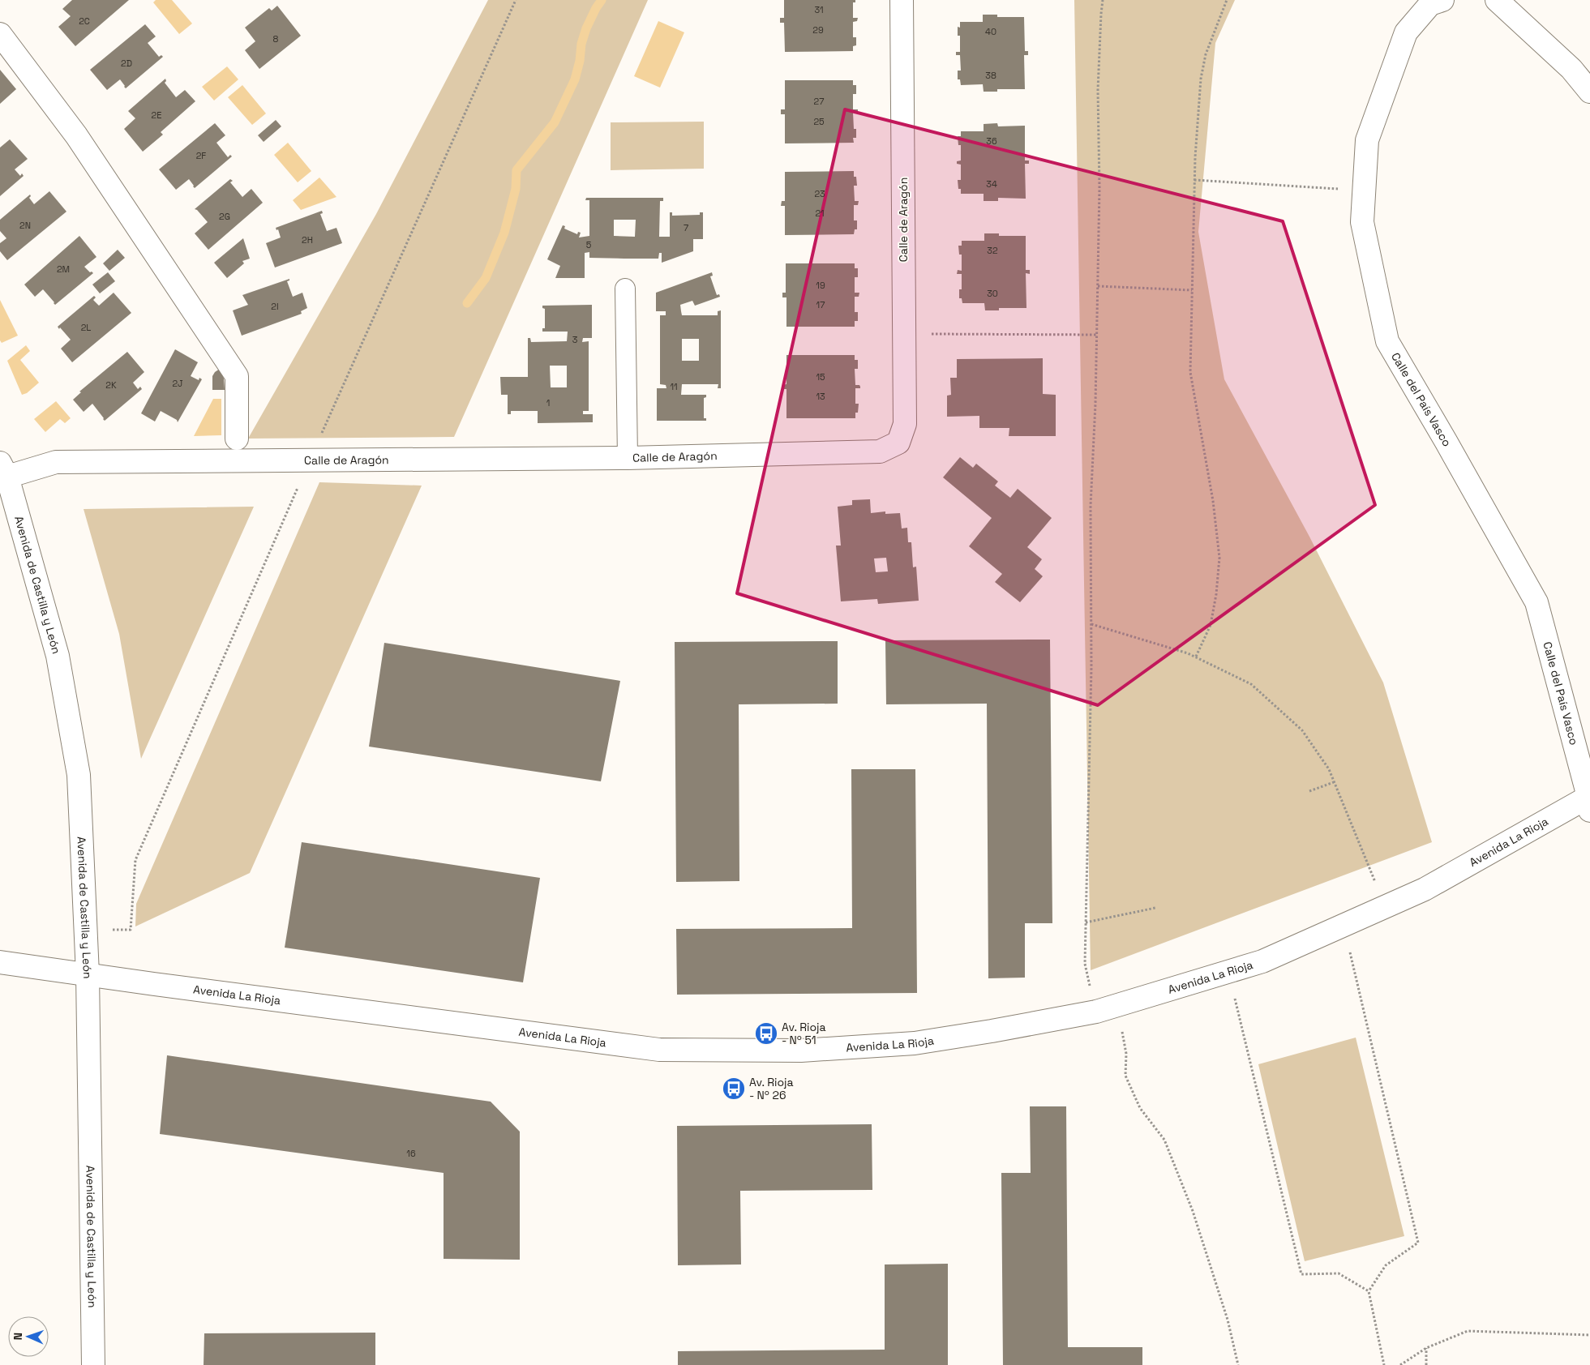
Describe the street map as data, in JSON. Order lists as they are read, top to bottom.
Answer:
{
  "streets": {
    "street": [
      "Calle de Aragón",
      "Calle del País Vasco",
      "Avenida de Castilla y León",
      "Avenida La Rioja"
    ]
  },
  "crossings": [
    ["Calle de Aragón", "Avenida de Castilla y León"],
    ["Calle del País Vasco", "Avenida La Rioja"],
    ["Avenida de Castilla y León", "Avenida La Rioja"]
  ],
  "places": {
    "bus stop": ["Av. Rioja - Nº 51", "Av. Rioja - Nº 26"]
  },
  "house_numbers": [
    "31",
    "2C",
    "29",
    "40",
    "8",
    "2D",
    "38",
    "27",
    "2E",
    "25",
    "36",
    "2F",
    "34",
    "23",
    "21",
    "2G",
    "2N",
    "7",
    "2H",
    "5",
    "32",
    "2M",
    "19",
    "30",
    "17",
    "2I",
    "2L",
    "3",
    "15",
    "2J",
    "2K",
    "11",
    "13",
    "1",
    "16"
  ],
  "north": "left"
}
